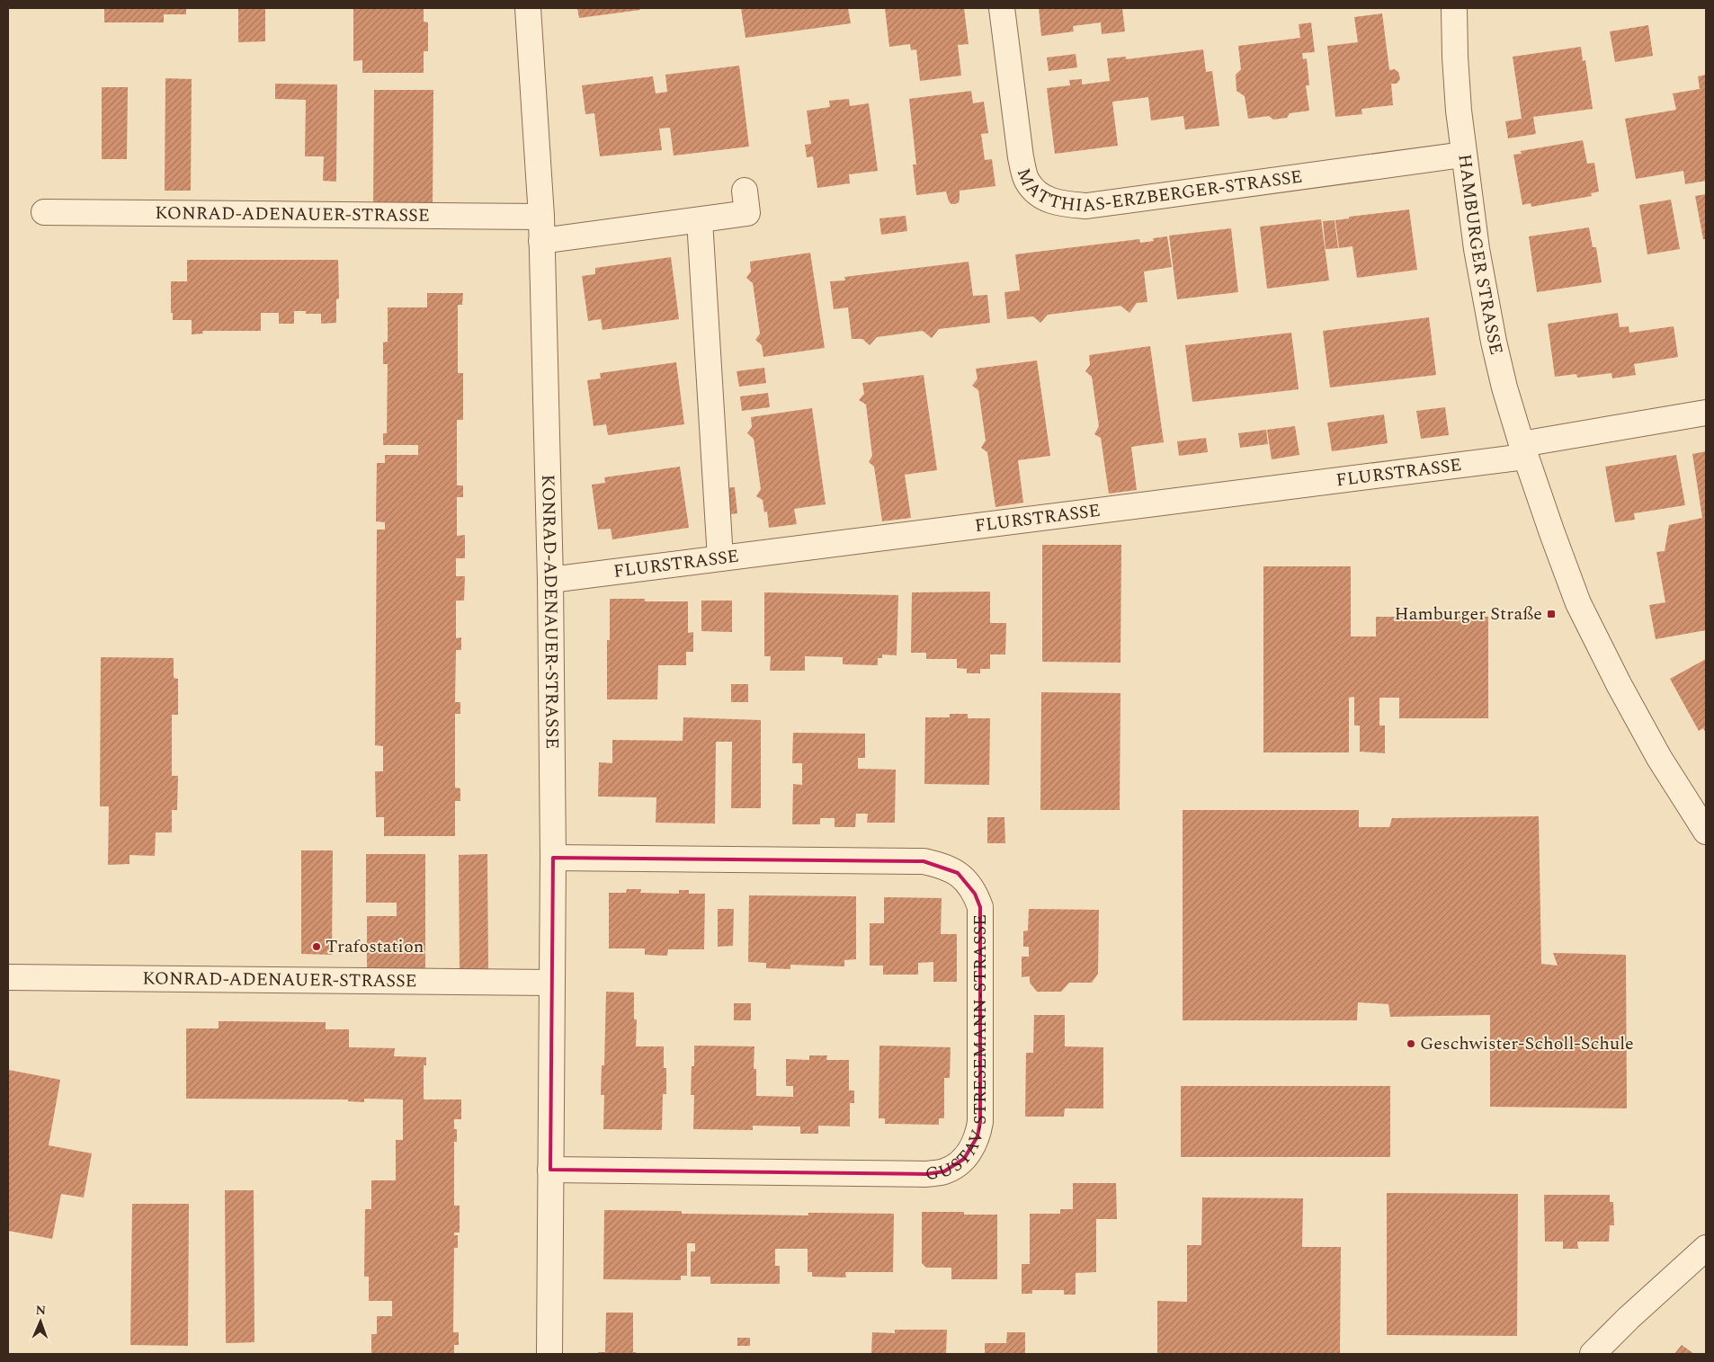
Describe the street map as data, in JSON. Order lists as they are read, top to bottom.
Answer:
{
  "streets": {
    "street": [
      "MATTHIAS-ERZBERGER-STRASSE",
      "KONRAD-ADENAUER-STRASSE",
      "HAMBURGER STRASSE",
      "FLURSTRASSE",
      "GUSTAV-STRESEMANN-STRASSE"
    ]
  },
  "crossings": [
    ["MATTHIAS-ERZBERGER-STRASSE", "HAMBURGER STRASSE"],
    ["KONRAD-ADENAUER-STRASSE", "FLURSTRASSE"],
    ["KONRAD-ADENAUER-STRASSE", "GUSTAV-STRESEMANN-STRASSE"],
    ["HAMBURGER STRASSE", "FLURSTRASSE"]
  ],
  "places": {
    "transit": ["Hamburger Straße"],
    "other": ["Trafostation", "Geschwister-Scholl-Schule"]
  },
  "north": "top"
}
